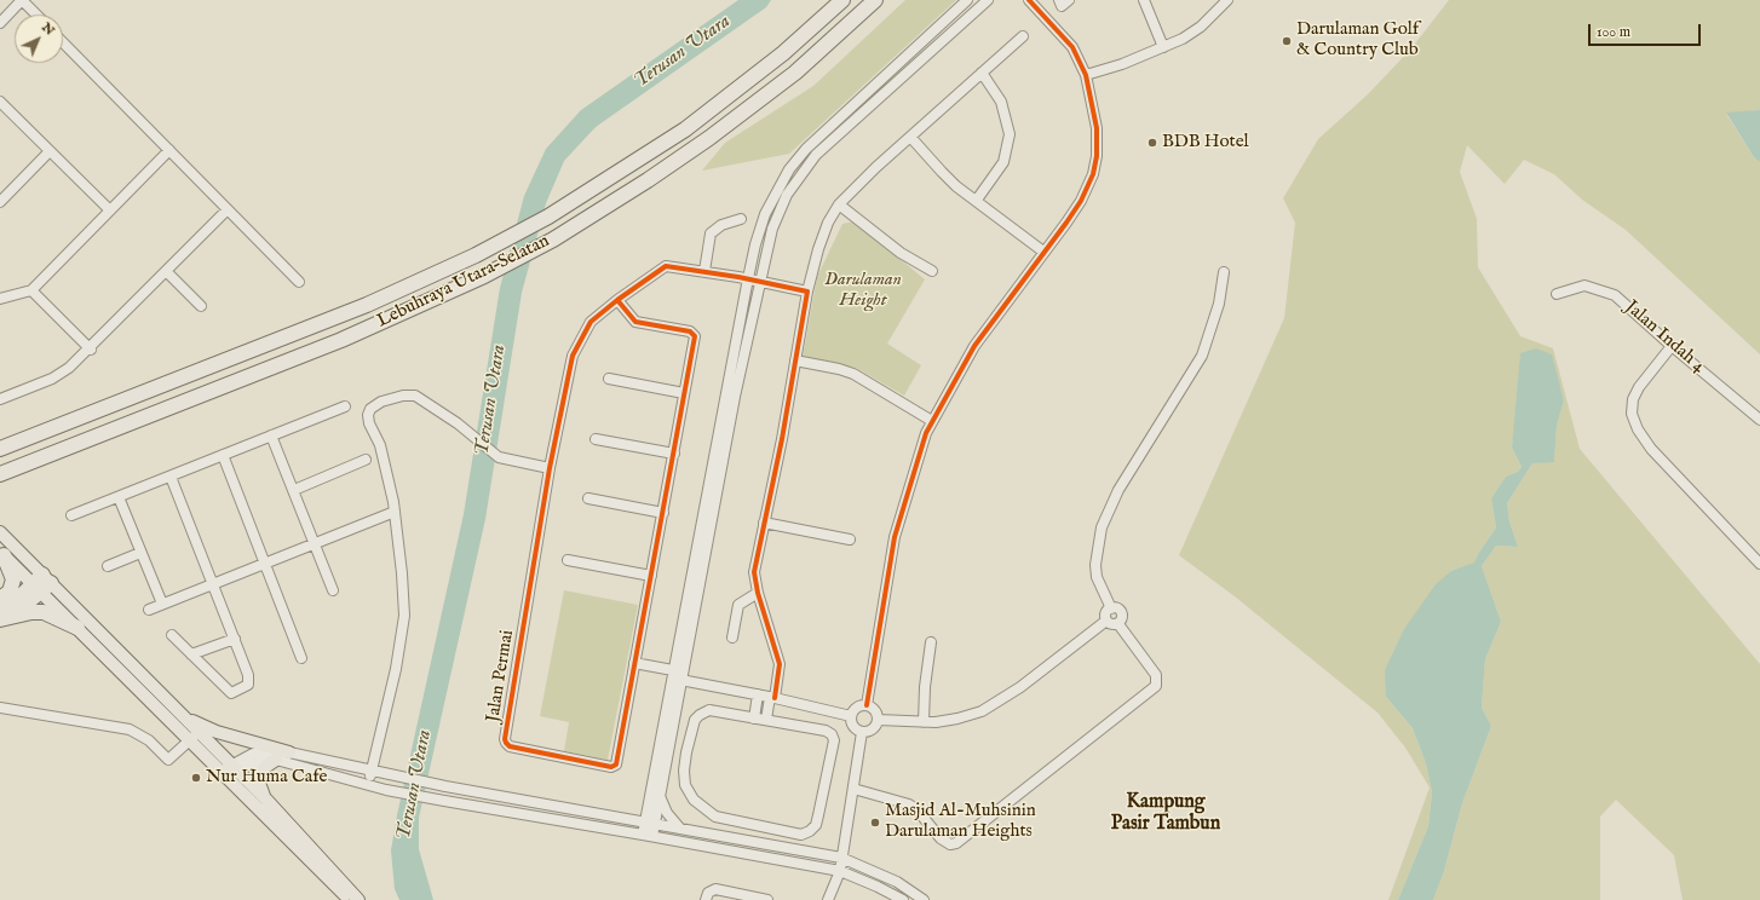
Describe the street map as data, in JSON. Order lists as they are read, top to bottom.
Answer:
{
  "streets": {
    "highway": ["Lebuhraya Utara–Selatan"],
    "street": ["Jalan Indah 4", "Jalan Permai"]
  },
  "districts": ["Kampung Pasir Tambun"],
  "water": ["Terusan Utara"],
  "parks": ["Darulaman Height"],
  "places": [
    "Darulaman Golf & Country Club",
    "BDB Hotel",
    "Nur Huma Cafe",
    "Masjid Al-Muhsinin Darulaman Heights"
  ],
  "scale_bar": "100 m",
  "north": "top right"
}
